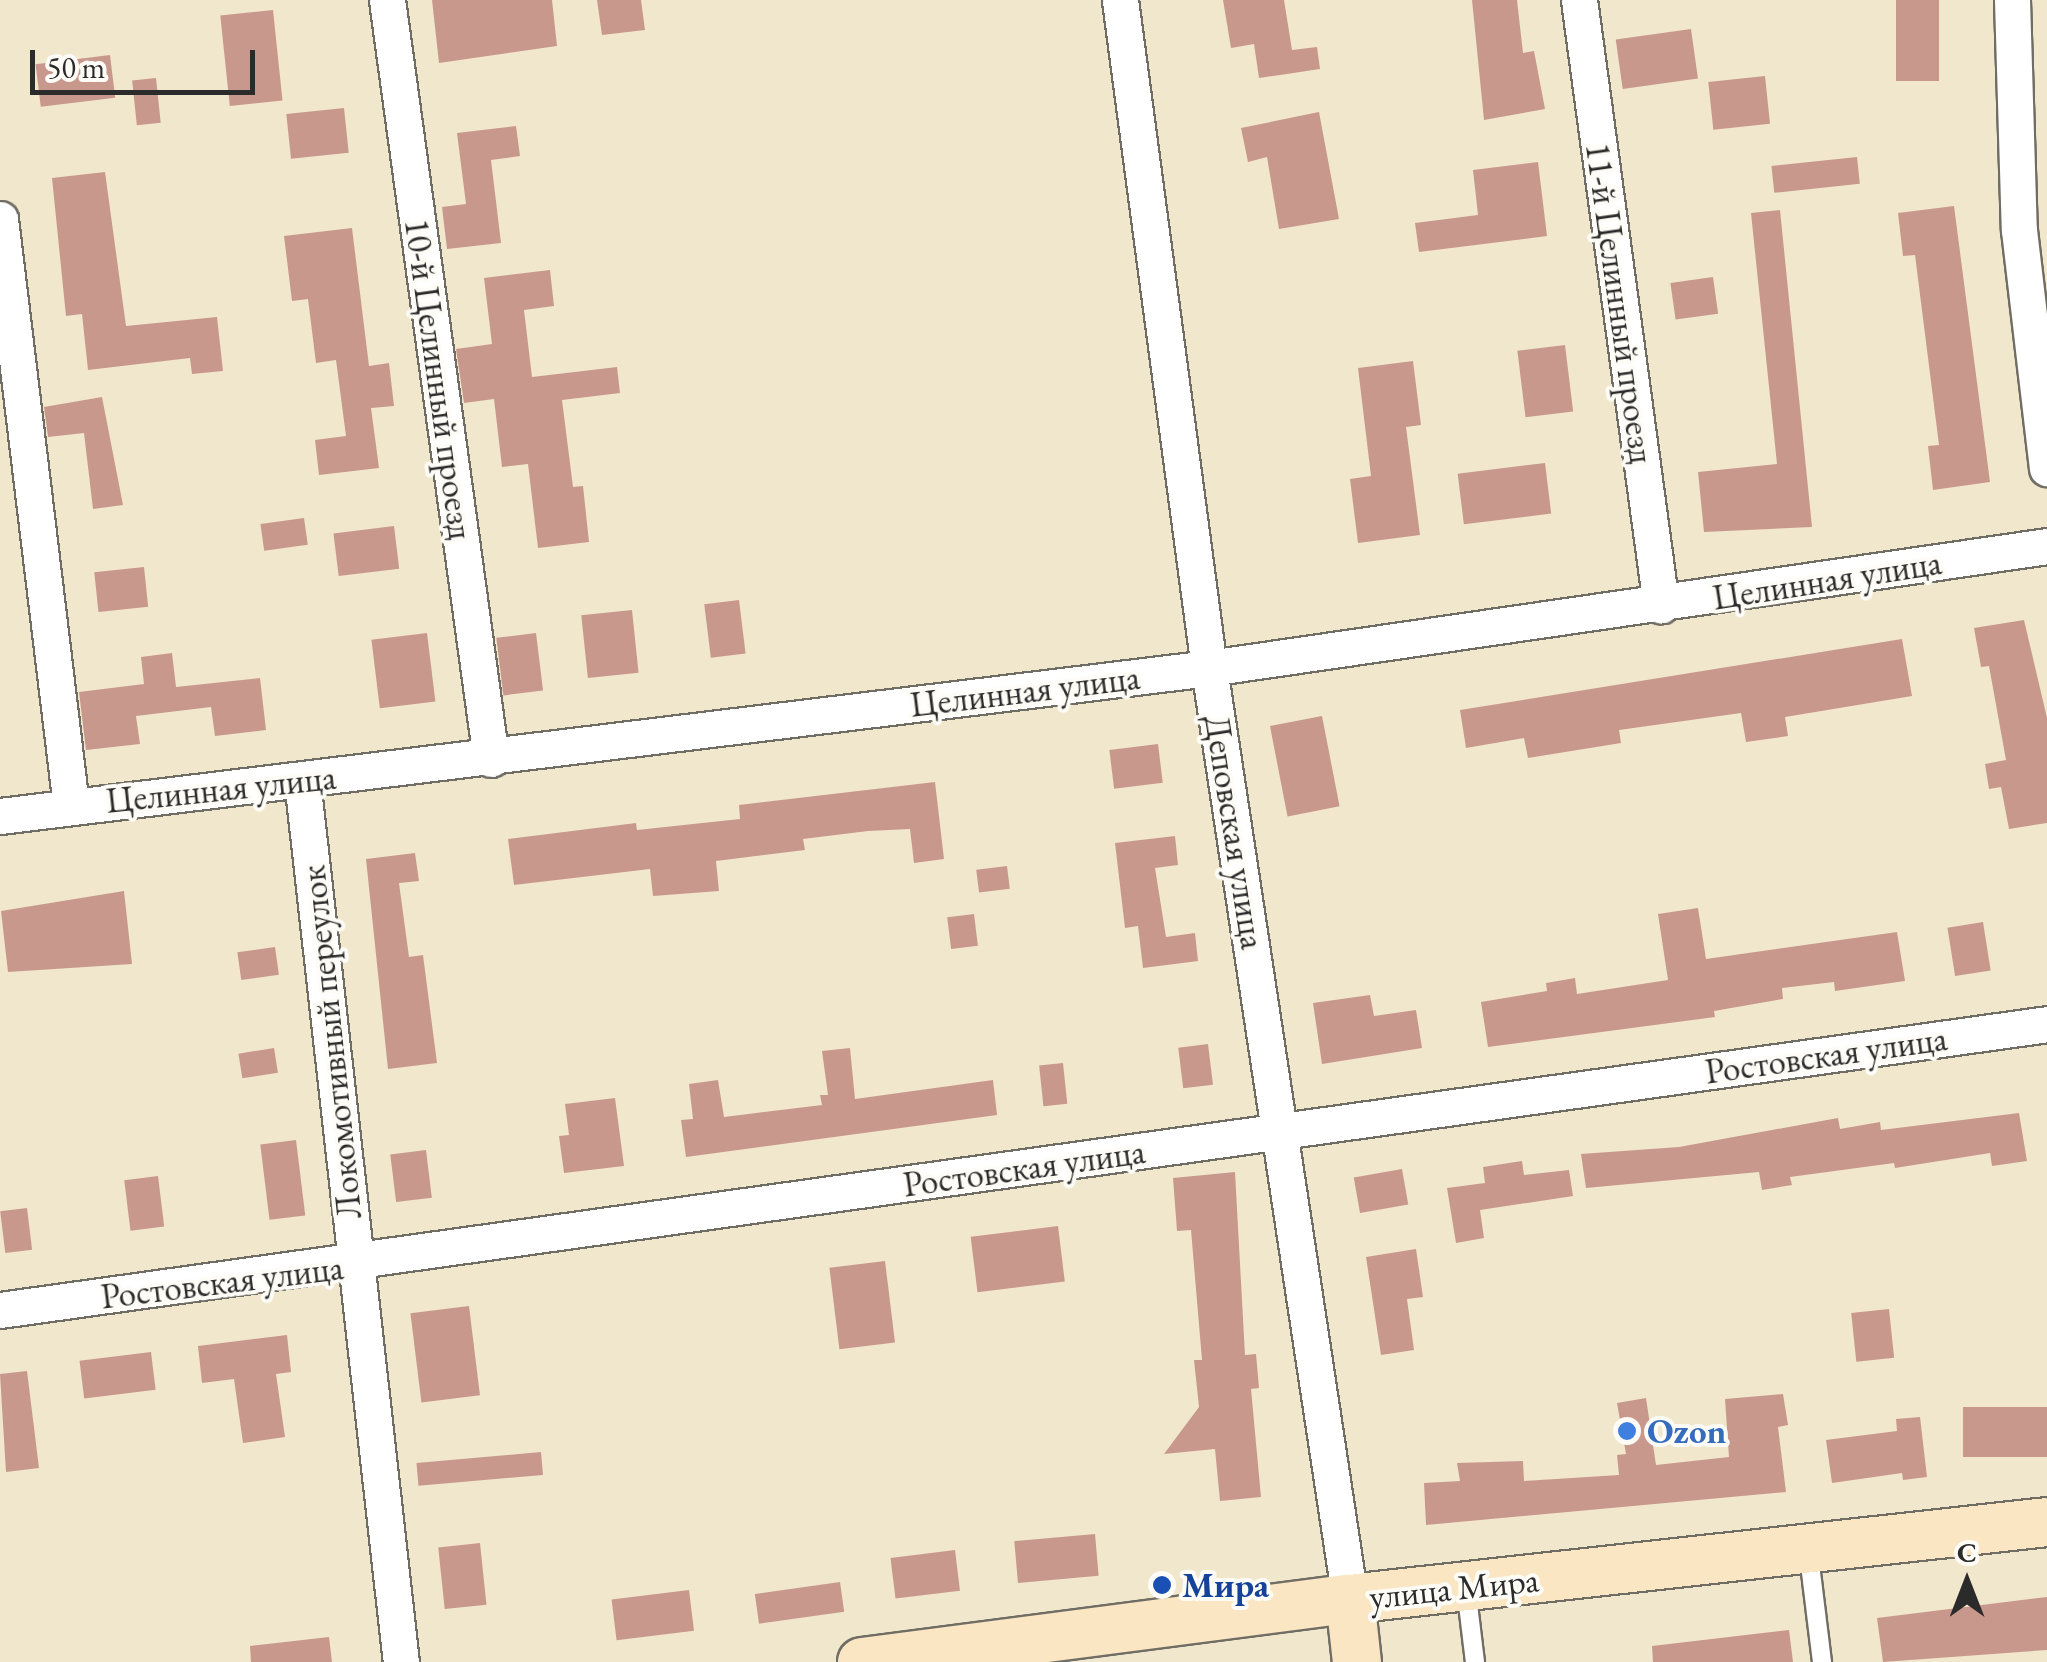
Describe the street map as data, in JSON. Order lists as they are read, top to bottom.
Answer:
{
  "streets": {
    "main road": ["Деповская улица", "улица Мира"],
    "street": [
      "11-й Целинный проезд",
      "10-й Целинный проезд",
      "Целинная улица",
      "Локомотивный переулок",
      "Ростовская улица"
    ]
  },
  "crossings": [
    ["11-й Целинный проезд", "Целинная улица"],
    ["10-й Целинный проезд", "Целинная улица"],
    ["Целинная улица", "Деповская улица"],
    ["Целинная улица", "Локомотивный переулок"],
    ["Деповская улица", "Ростовская улица"],
    ["Деповская улица", "улица Мира"],
    ["Локомотивный переулок", "Ростовская улица"]
  ],
  "places": ["Ozon", "Мира"],
  "scale_bar": "50 m",
  "north": "top"
}
